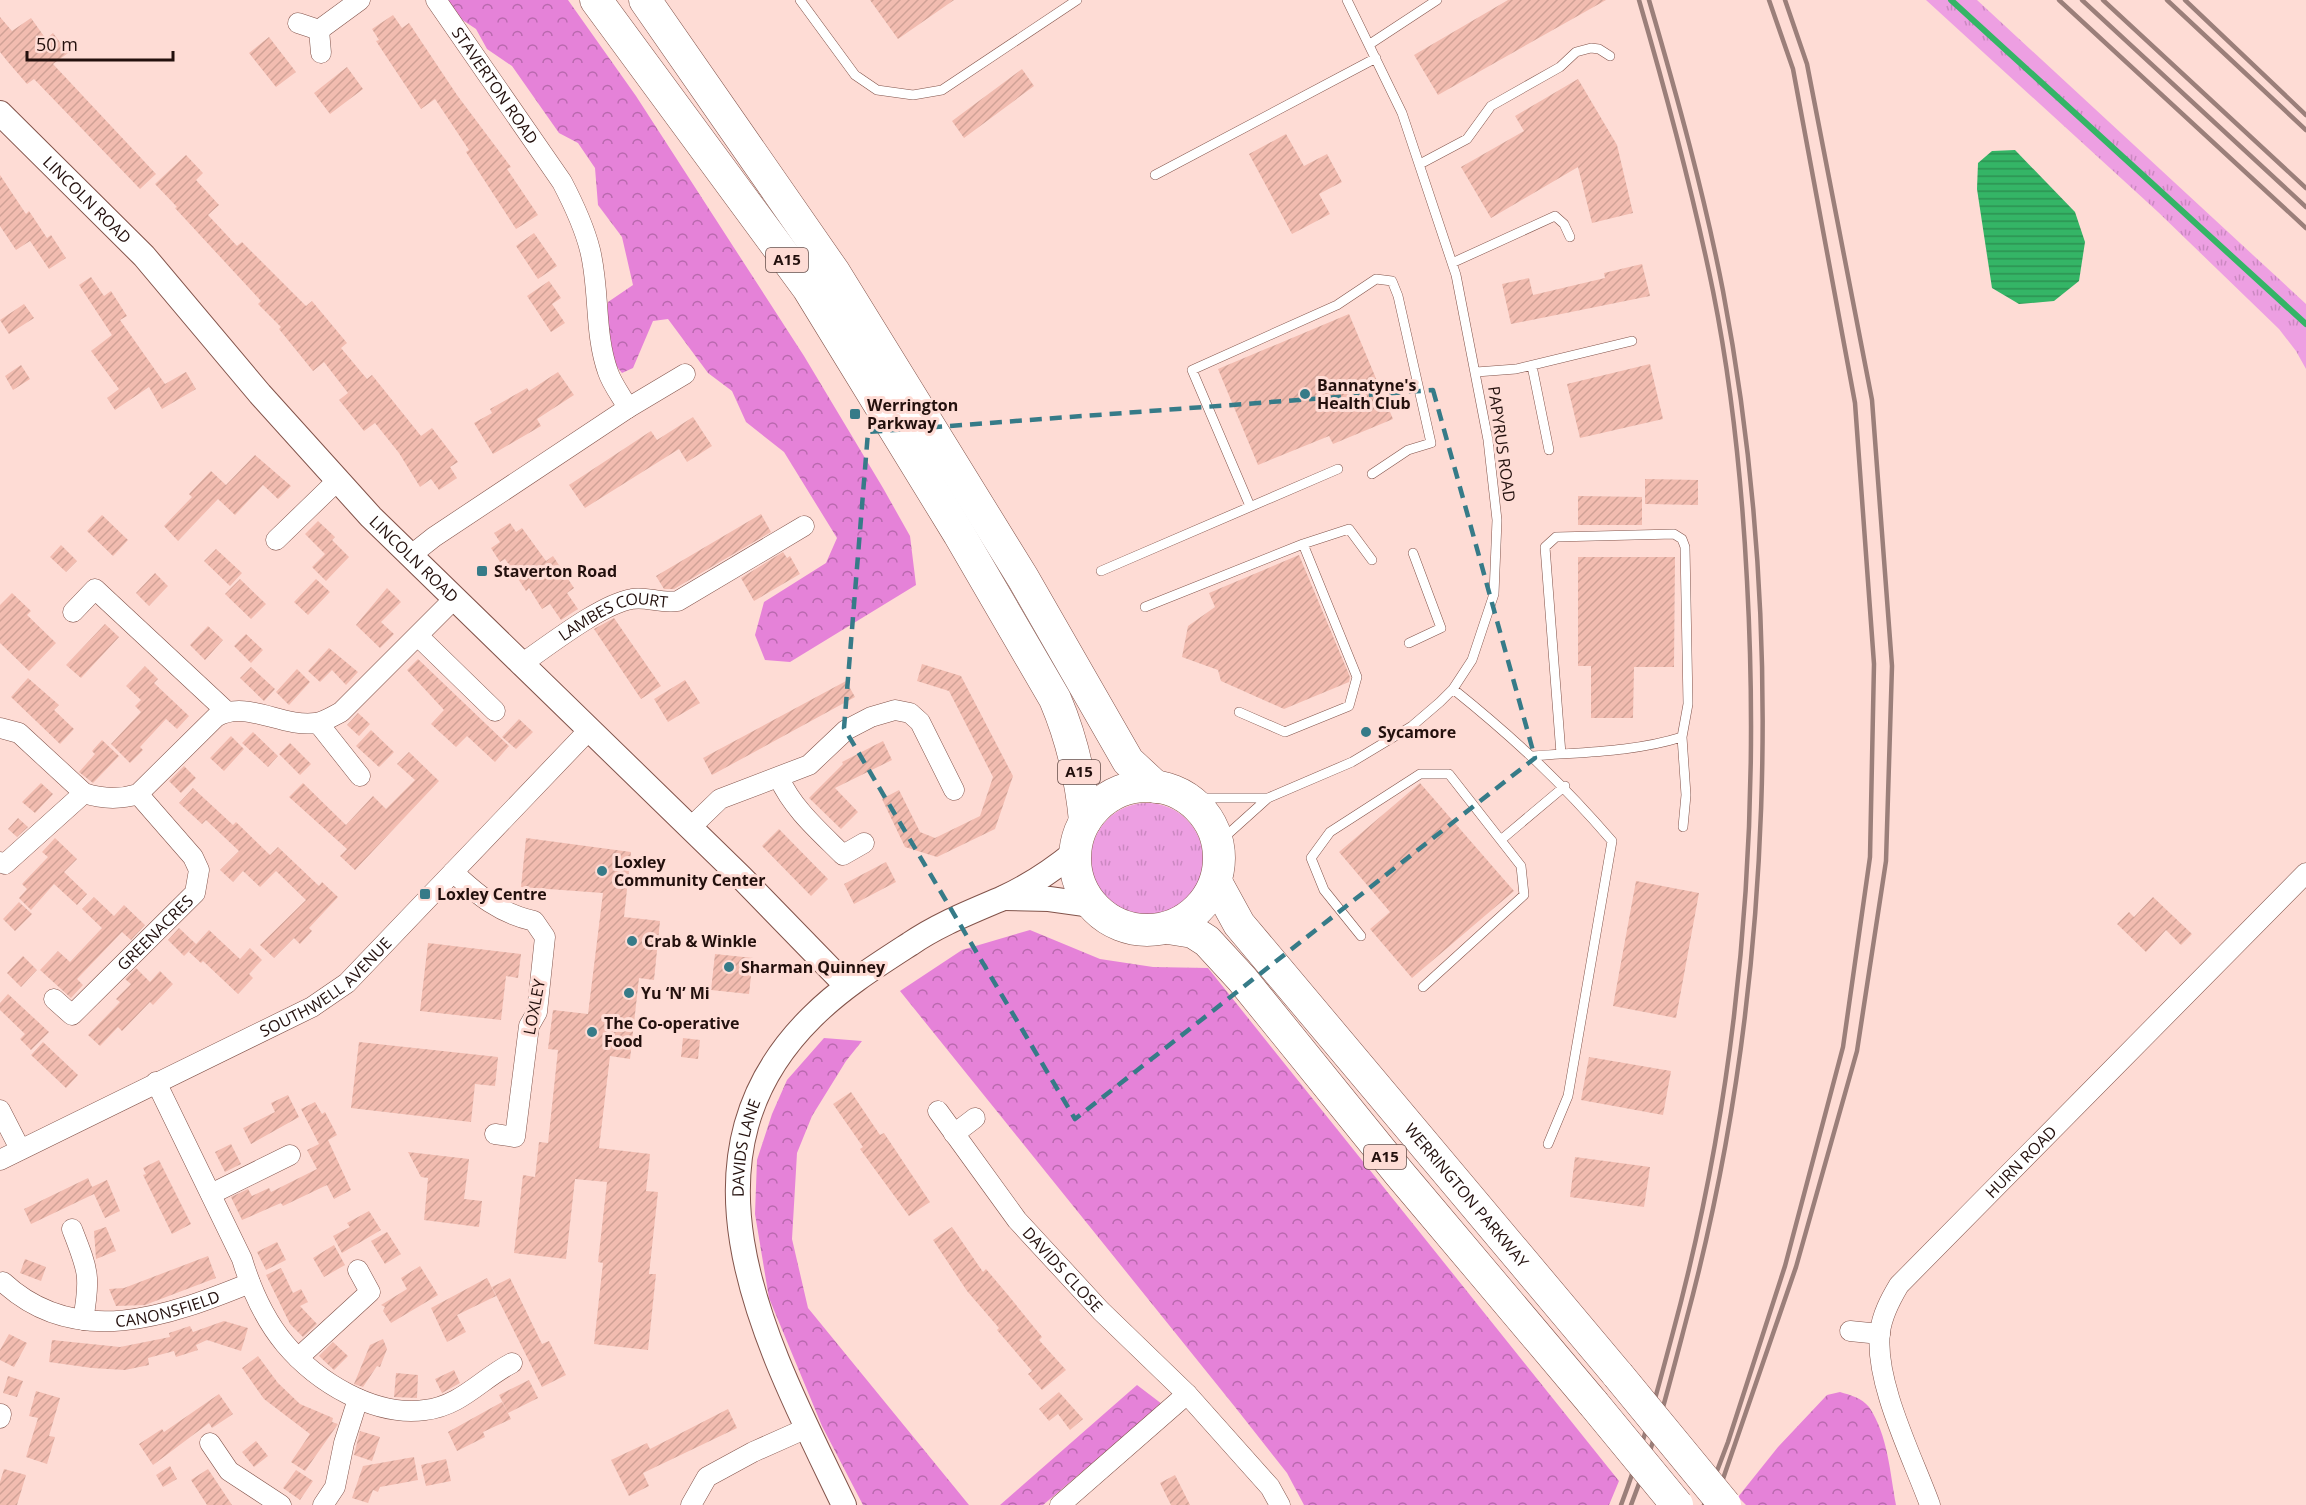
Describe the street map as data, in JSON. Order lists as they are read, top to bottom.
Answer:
{
  "streets": {
    "highway": ["A15", "WERRINGTON PARKWAY"],
    "street": [
      "STAVERTON ROAD",
      "LINCOLN ROAD",
      "LAMBES COURT",
      "GREENACRES",
      "SOUTHWELL AVENUE",
      "LOXLEY",
      "DAVIDS LANE",
      "HURN ROAD",
      "DAVIDS CLOSE",
      "CANONSFIELD"
    ],
    "lane": ["PAPYRUS ROAD"]
  },
  "crossings": [
    ["LINCOLN ROAD", "LAMBES COURT"],
    ["LINCOLN ROAD", "SOUTHWELL AVENUE"],
    ["LINCOLN ROAD", "DAVIDS LANE"],
    ["A15", "PAPYRUS ROAD"],
    ["A15", "DAVIDS LANE"],
    ["A15", "WERRINGTON PARKWAY"],
    ["PAPYRUS ROAD", "DAVIDS LANE"],
    ["PAPYRUS ROAD", "WERRINGTON PARKWAY"],
    ["SOUTHWELL AVENUE", "LOXLEY"],
    ["DAVIDS LANE", "WERRINGTON PARKWAY"]
  ],
  "places": {
    "other": [
      "Bannatyne's Health Club",
      "Sycamore",
      "Loxley Community Center",
      "Crab & Winkle",
      "Sharman Quinney",
      "Yu ‘N’ Mi",
      "The Co-operative Food"
    ],
    "transit": ["Werrington Parkway", "Staverton Road", "Loxley Centre"]
  },
  "scale_bar": "50 m"
}
